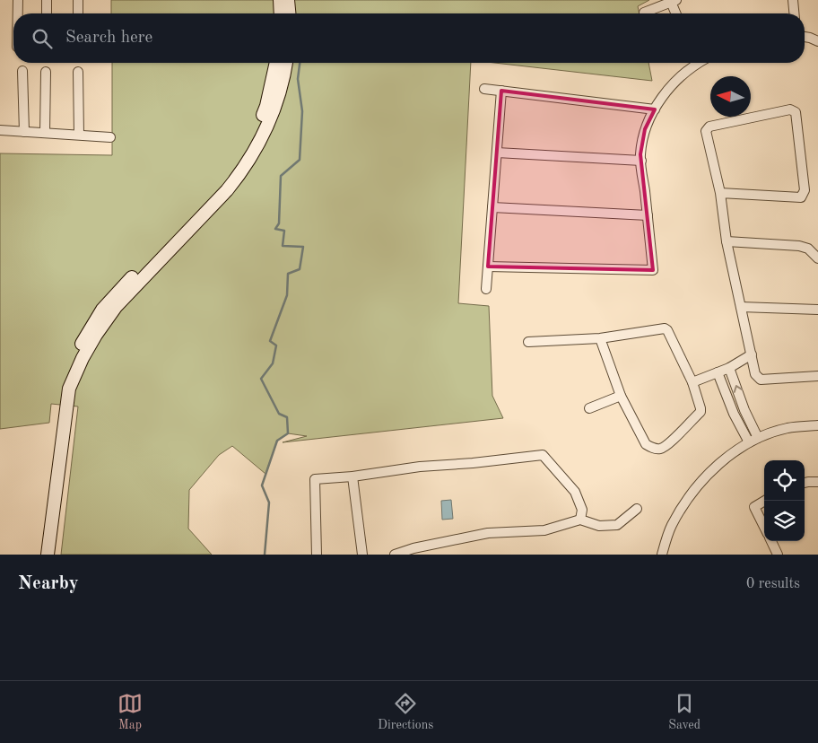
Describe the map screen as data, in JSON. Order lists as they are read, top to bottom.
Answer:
{
  "north": "left",
  "page": {
    "search": "Search here",
    "heading": ["Nearby", "0 results"],
    "nav": ["Map", "Directions", "Saved"]
  }
}
